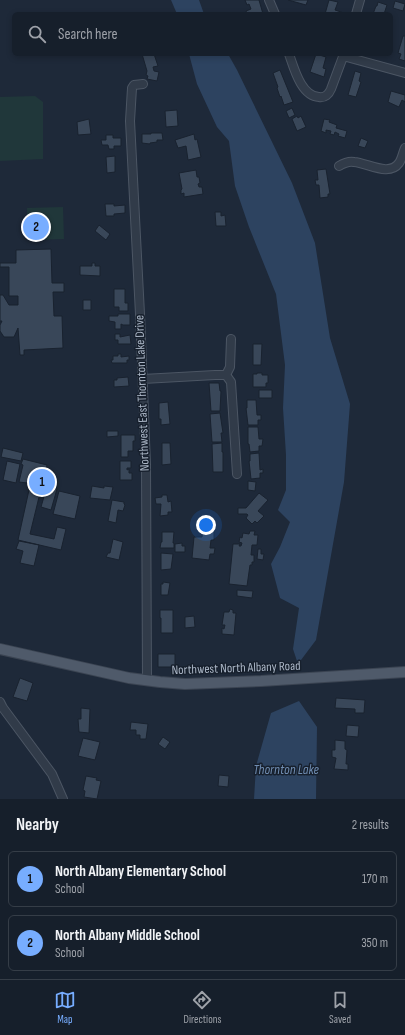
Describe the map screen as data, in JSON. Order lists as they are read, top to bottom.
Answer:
{
  "streets": {
    "main road": ["Northwest North Albany Road"],
    "street": ["Northwest East Thornton Lake Drive"]
  },
  "crossings": [
    ["Northwest East Thornton Lake Drive", "Northwest North Albany Road"]
  ],
  "water": ["Thornton Lake"],
  "page": {
    "search": "Search here",
    "pins": ["2", "1"],
    "heading": ["Nearby", "2 results"],
    "list": [
      {
        "mark": "1",
        "name": "North Albany Elementary School",
        "note": "School",
        "value": "170 m"
      },
      {
        "mark": "2",
        "name": "North Albany Middle School",
        "note": "School",
        "value": "350 m"
      }
    ],
    "nav": ["Map", "Directions", "Saved"]
  }
}
